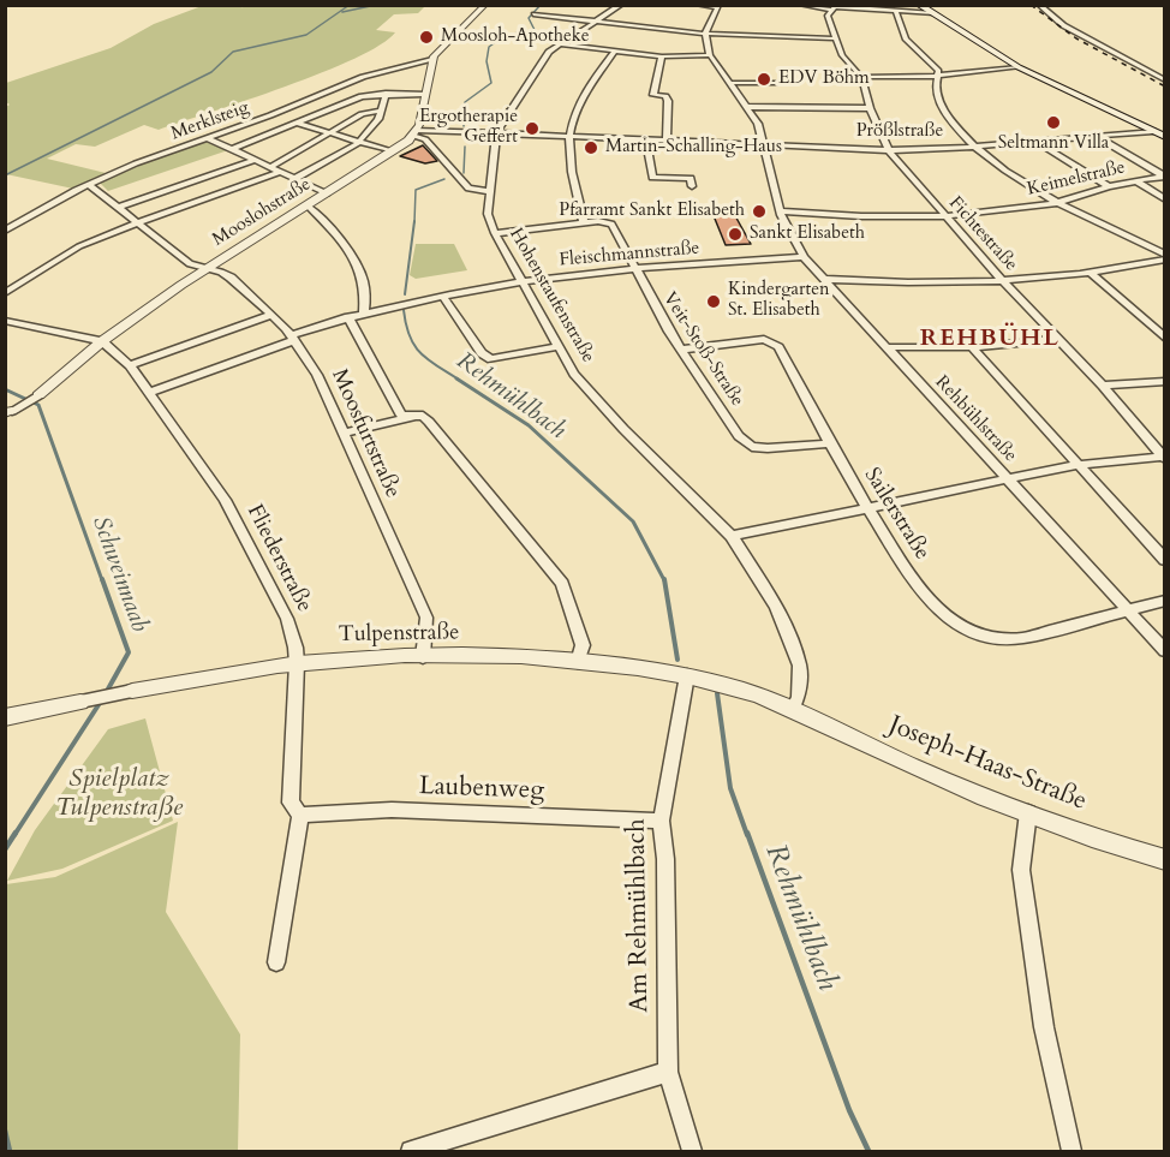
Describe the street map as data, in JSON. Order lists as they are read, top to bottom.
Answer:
{
  "streets": {
    "street": [
      "Merklsteig",
      "Prößlstraße",
      "Keimelstraße",
      "Mooslohstraße",
      "Fichtestraße",
      "Fleischmannstraße",
      "Hohenstaufenstraße",
      "Veit-Stoß-Straße",
      "Rehbühlstraße",
      "Moosfurtstraße",
      "Sailerstraße",
      "Fliederstraße",
      "Tulpenstraße",
      "Joseph-Haas-Straße",
      "Laubenweg",
      "Am Rehmühlbach"
    ]
  },
  "crossings": [
    ["Merklsteig", "Moosfurtstraße"],
    ["Prößlstraße", "Mooslohstraße"],
    ["Prößlstraße", "Fichtestraße"],
    ["Prößlstraße", "Hohenstaufenstraße"],
    ["Prößlstraße", "Rehbühlstraße"],
    ["Keimelstraße", "Fichtestraße"],
    ["Keimelstraße", "Rehbühlstraße"],
    ["Mooslohstraße", "Moosfurtstraße"],
    ["Mooslohstraße", "Fliederstraße"],
    ["Fleischmannstraße", "Hohenstaufenstraße"],
    ["Fleischmannstraße", "Veit-Stoß-Straße"],
    ["Fleischmannstraße", "Rehbühlstraße"],
    ["Fleischmannstraße", "Moosfurtstraße"],
    ["Fleischmannstraße", "Fliederstraße"],
    ["Hohenstaufenstraße", "Veit-Stoß-Straße"],
    ["Hohenstaufenstraße", "Tulpenstraße"],
    ["Hohenstaufenstraße", "Joseph-Haas-Straße"],
    ["Veit-Stoß-Straße", "Sailerstraße"],
    ["Rehbühlstraße", "Sailerstraße"],
    ["Moosfurtstraße", "Tulpenstraße"],
    ["Fliederstraße", "Tulpenstraße"],
    ["Fliederstraße", "Laubenweg"],
    ["Tulpenstraße", "Joseph-Haas-Straße"],
    ["Tulpenstraße", "Am Rehmühlbach"],
    ["Laubenweg", "Am Rehmühlbach"]
  ],
  "districts": ["REHBÜHL"],
  "water": ["Rehmühlbach", "Schweinnaab"],
  "parks": ["Spielplatz Tulpenstraße"],
  "places": [
    "Moosloh-Apotheke",
    "EDV Böhm",
    "Seltmann Villa",
    "Ergotherapie Geffert",
    "Martin-Schalling-Haus",
    "Pfarramt Sankt Elisabeth",
    "Sankt Elisabeth",
    "Kindergarten St. Elisabeth"
  ]
}
